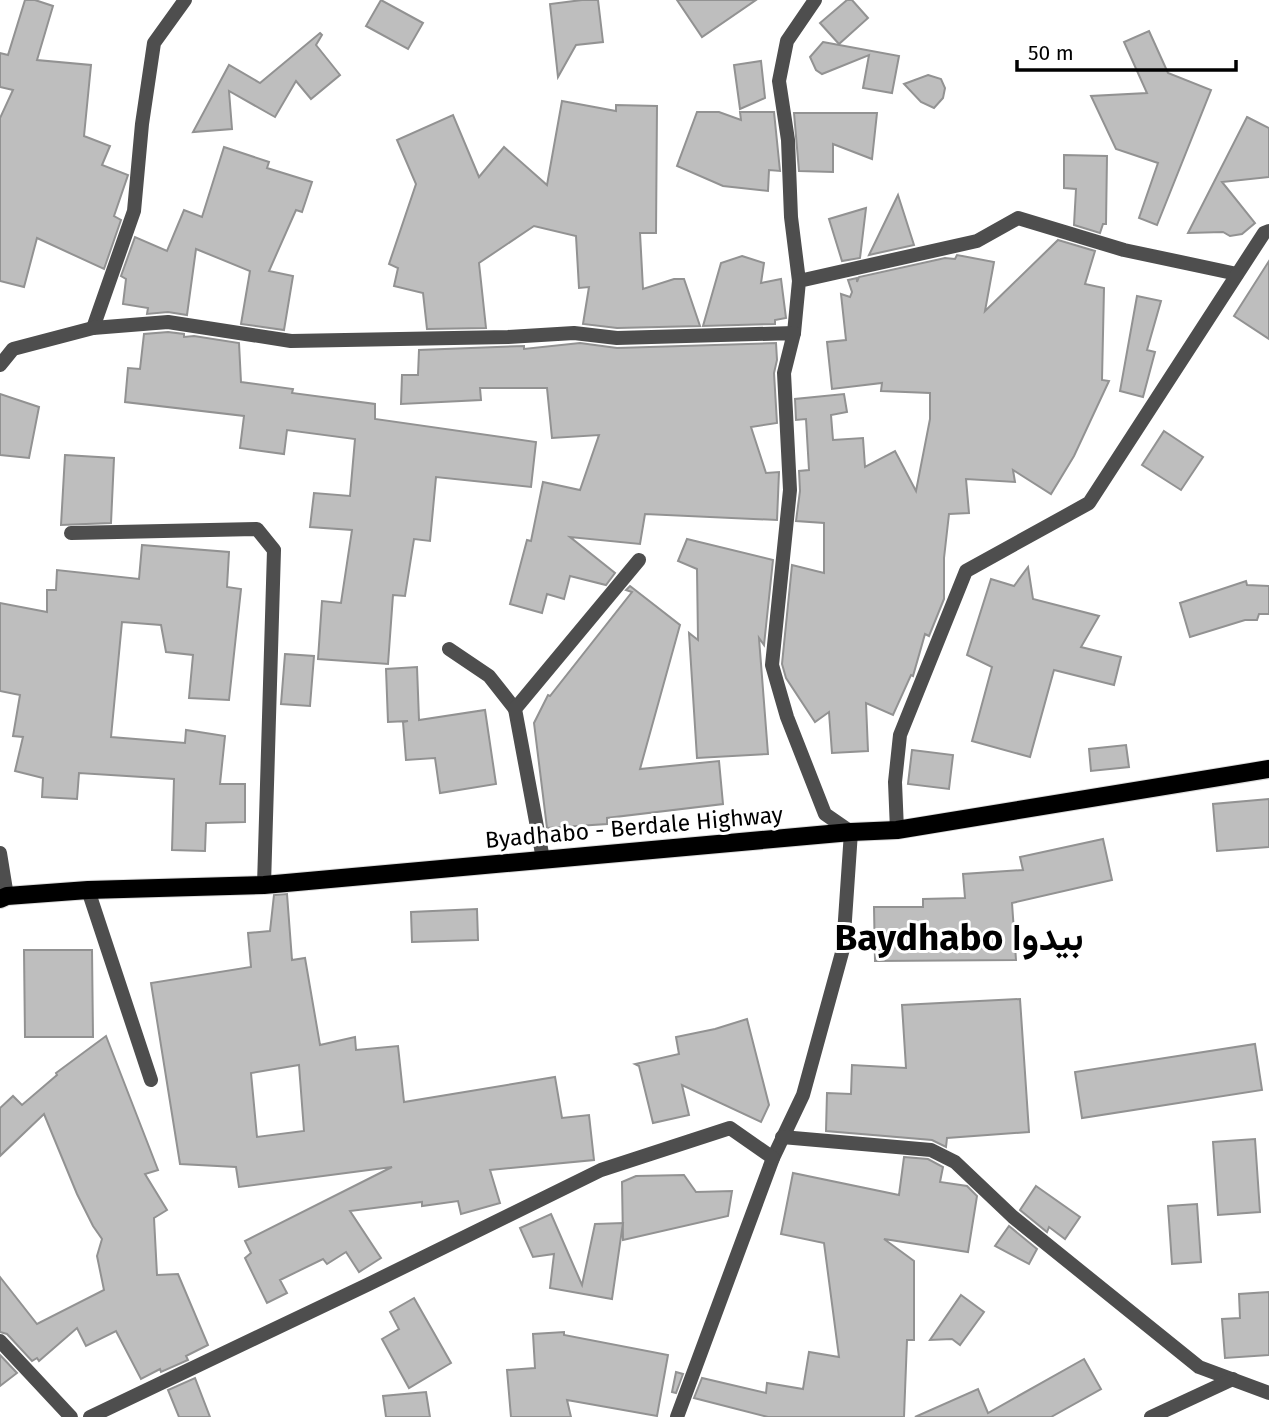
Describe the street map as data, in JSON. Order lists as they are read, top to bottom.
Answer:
{
  "streets": {
    "main road": ["Byadhabo - Berdale Highway"]
  },
  "districts": ["Baydhabo بيدوا"],
  "scale_bar": "50 m"
}
